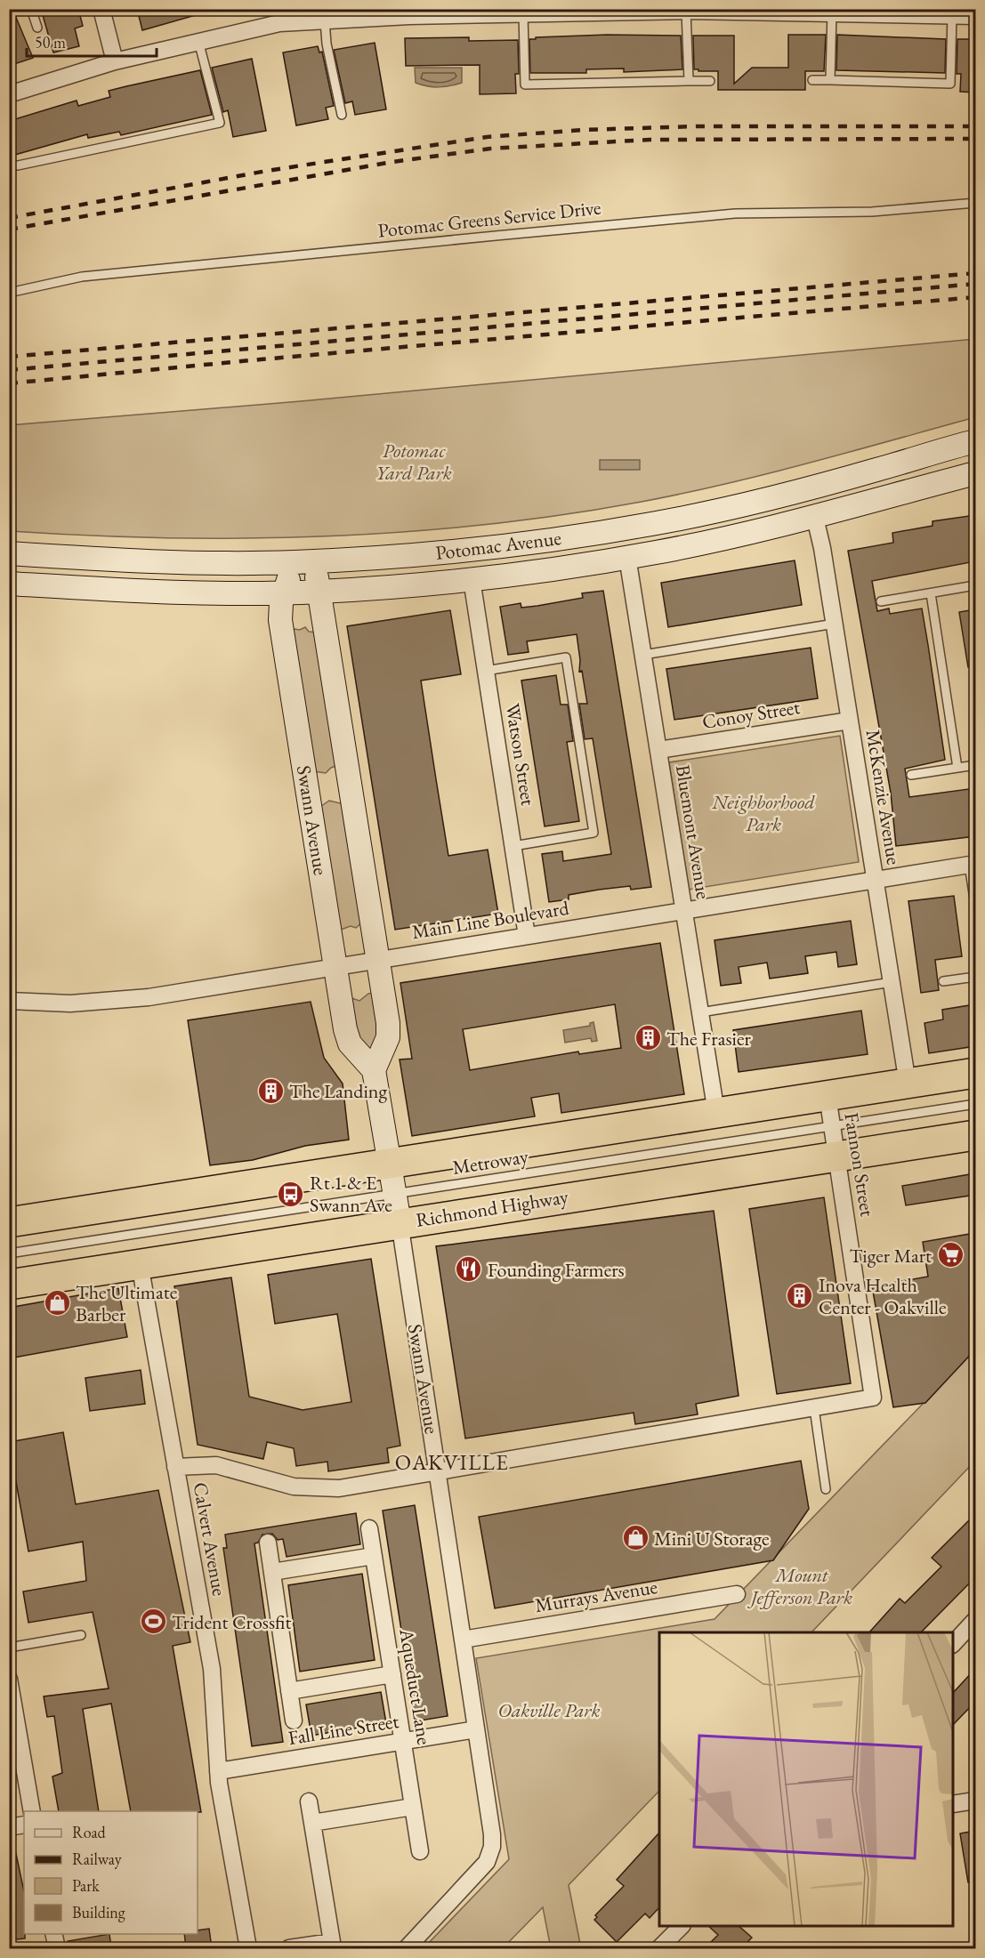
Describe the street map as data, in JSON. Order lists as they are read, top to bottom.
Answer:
{
  "streets": {
    "highway": ["Richmond Highway"],
    "street": [
      "Potomac Avenue",
      "Conoy Street",
      "Watson Street",
      "McKenzie Avenue",
      "Swann Avenue",
      "Bluemont Avenue",
      "Main Line Boulevard",
      "Fannon Street",
      "Calvert Avenue",
      "Murrays Avenue",
      "Aqueduct Lane",
      "Fall Line Street"
    ],
    "lane": ["Potomac Greens Service Drive", "Metroway"]
  },
  "crossings": [
    ["Potomac Avenue", "Watson Street"],
    ["Potomac Avenue", "McKenzie Avenue"],
    ["Potomac Avenue", "Swann Avenue"],
    ["Potomac Avenue", "Bluemont Avenue"],
    ["Conoy Street", "McKenzie Avenue"],
    ["Conoy Street", "Bluemont Avenue"],
    ["Watson Street", "Main Line Boulevard"],
    ["McKenzie Avenue", "Main Line Boulevard"],
    ["Swann Avenue", "Main Line Boulevard"],
    ["Swann Avenue", "Metroway"],
    ["Swann Avenue", "Richmond Highway"],
    ["Swann Avenue", "Murrays Avenue"],
    ["Swann Avenue", "Fall Line Street"],
    ["Bluemont Avenue", "Main Line Boulevard"],
    ["Metroway", "Fannon Street"],
    ["Fannon Street", "Richmond Highway"],
    ["Richmond Highway", "Calvert Avenue"],
    ["Calvert Avenue", "Fall Line Street"],
    ["Aqueduct Lane", "Fall Line Street"]
  ],
  "districts": ["OAKVILLE"],
  "parks": [
    "Potomac Yard Park",
    "Neighborhood Park",
    "Mount Jefferson Park",
    "Oakville Park"
  ],
  "places": {
    "building": ["The Frasier", "The Landing", "Inova Health Center - Oakville"],
    "bus stop": ["Rt 1 & E Swann Ave"],
    "supermarket": ["Tiger Mart"],
    "restaurant": ["Founding Farmers"],
    "shop": ["The Ultimate Barber", "Mini U Storage"],
    "sports": ["Trident Crossfit"]
  },
  "legend": [
    "Road",
    "Railway",
    "Park",
    "Building"
  ],
  "scale_bar": "50 m"
}
